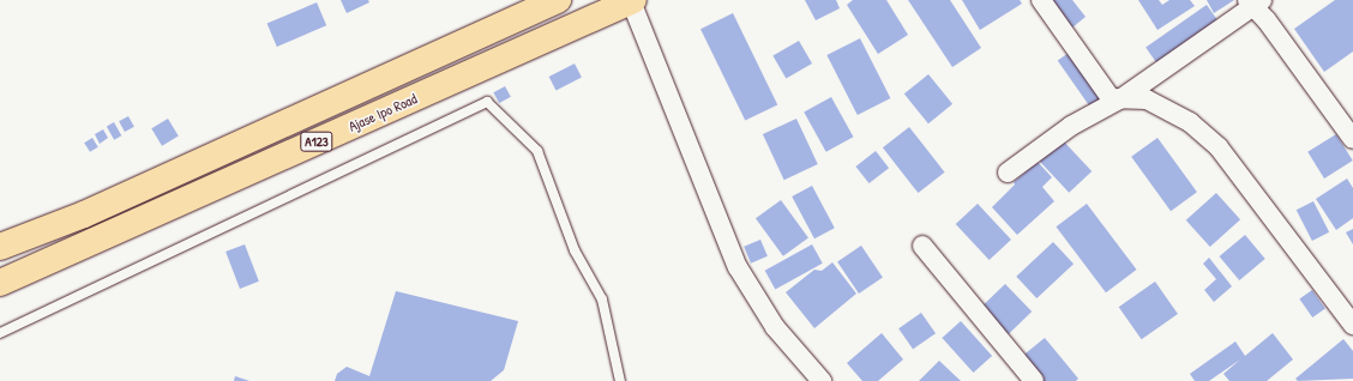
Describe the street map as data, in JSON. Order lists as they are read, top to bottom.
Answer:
{
  "streets": {
    "highway": ["Ajase Ipo Road", "A123"]
  }
}
